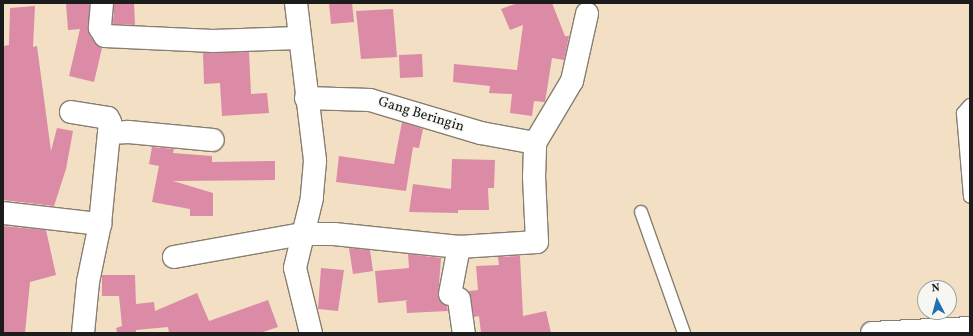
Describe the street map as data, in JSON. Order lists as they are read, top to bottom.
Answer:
{
  "streets": {
    "street": ["Gang Beringin"]
  },
  "north": "top"
}
